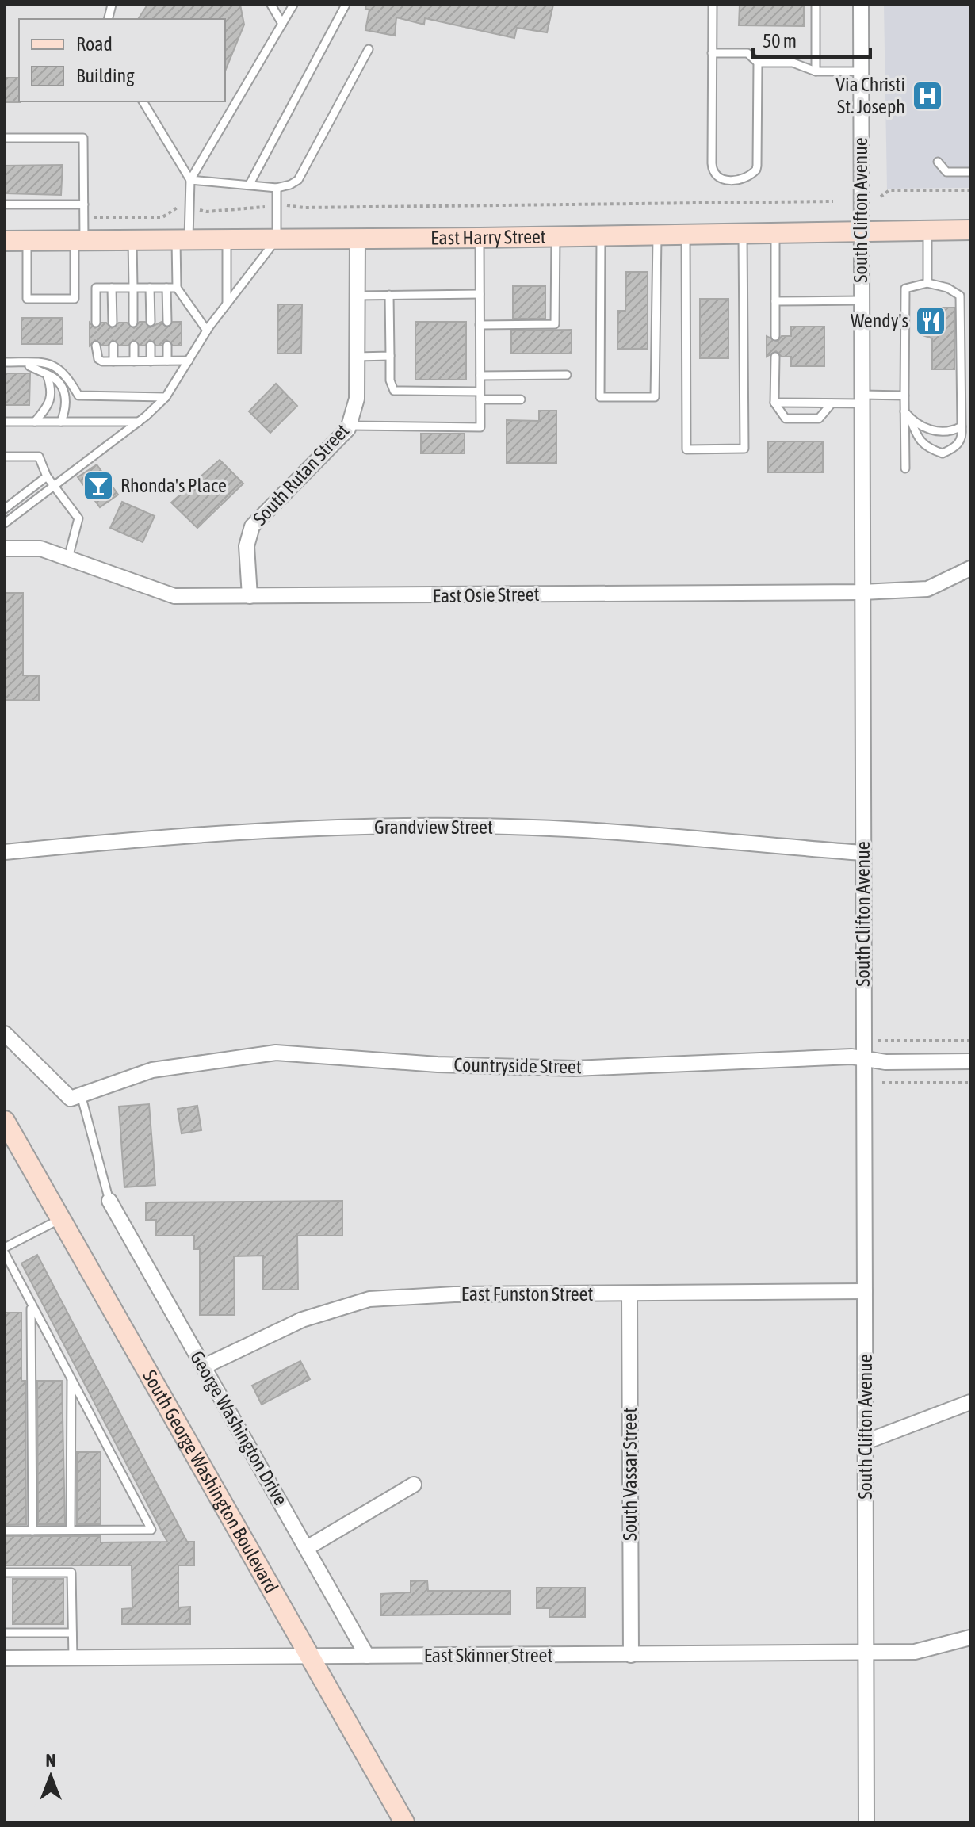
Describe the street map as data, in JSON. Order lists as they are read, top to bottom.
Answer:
{
  "streets": {
    "main road": ["East Harry Street", "South George Washington Boulevard"],
    "street": [
      "South Clifton Avenue",
      "South Rutan Street",
      "East Osie Street",
      "Grandview Street",
      "Countryside Street",
      "East Funston Street",
      "George Washington Drive",
      "South Vassar Street",
      "East Skinner Street"
    ]
  },
  "crossings": [
    ["South Clifton Avenue", "East Harry Street"],
    ["South Clifton Avenue", "East Osie Street"],
    ["South Clifton Avenue", "Grandview Street"],
    ["South Clifton Avenue", "Countryside Street"],
    ["South Clifton Avenue", "East Funston Street"],
    ["South Clifton Avenue", "East Skinner Street"],
    ["East Harry Street", "South Rutan Street"],
    ["South Rutan Street", "East Osie Street"],
    ["East Funston Street", "George Washington Drive"],
    ["East Funston Street", "South Vassar Street"],
    ["George Washington Drive", "East Skinner Street"],
    ["South Vassar Street", "East Skinner Street"],
    ["South George Washington Boulevard", "East Skinner Street"]
  ],
  "places": {
    "hospital": ["Via Christi St. Joseph"],
    "restaurant": ["Wendy's"],
    "bar": ["Rhonda's Place"]
  },
  "legend": ["Road", "Building"],
  "scale_bar": "50 m",
  "north": "top"
}
